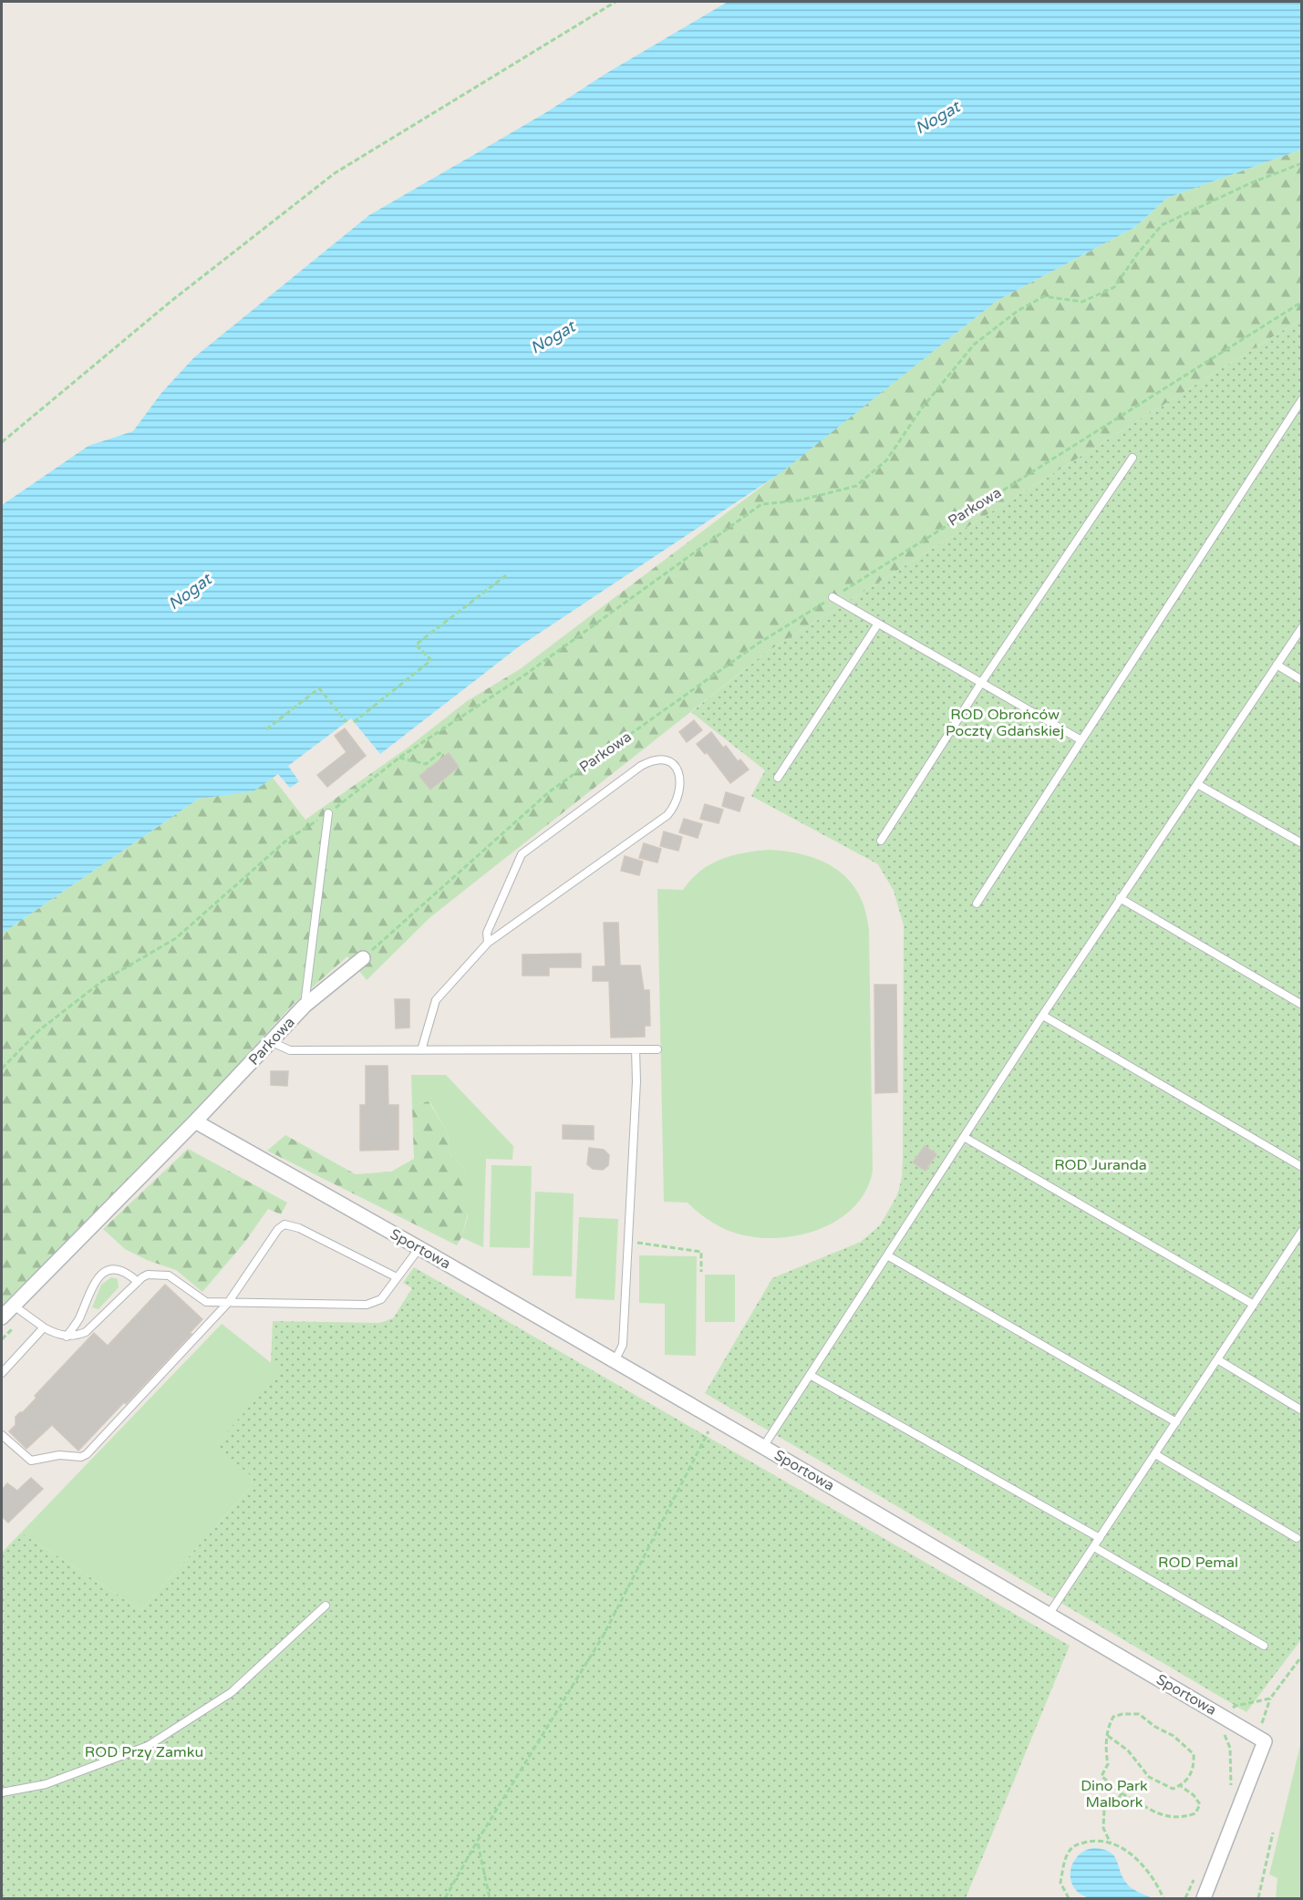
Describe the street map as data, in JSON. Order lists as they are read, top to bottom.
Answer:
{
  "streets": {
    "street": ["Parkowa", "Sportowa"]
  },
  "crossings": [
    ["Parkowa", "Sportowa"]
  ],
  "water": ["Nogat"],
  "parks": [
    "ROD Obrońców Poczty Gdańskiej",
    "ROD Juranda",
    "ROD Pemal",
    "ROD Przy Zamku",
    "Dino Park Malbork"
  ]
}
